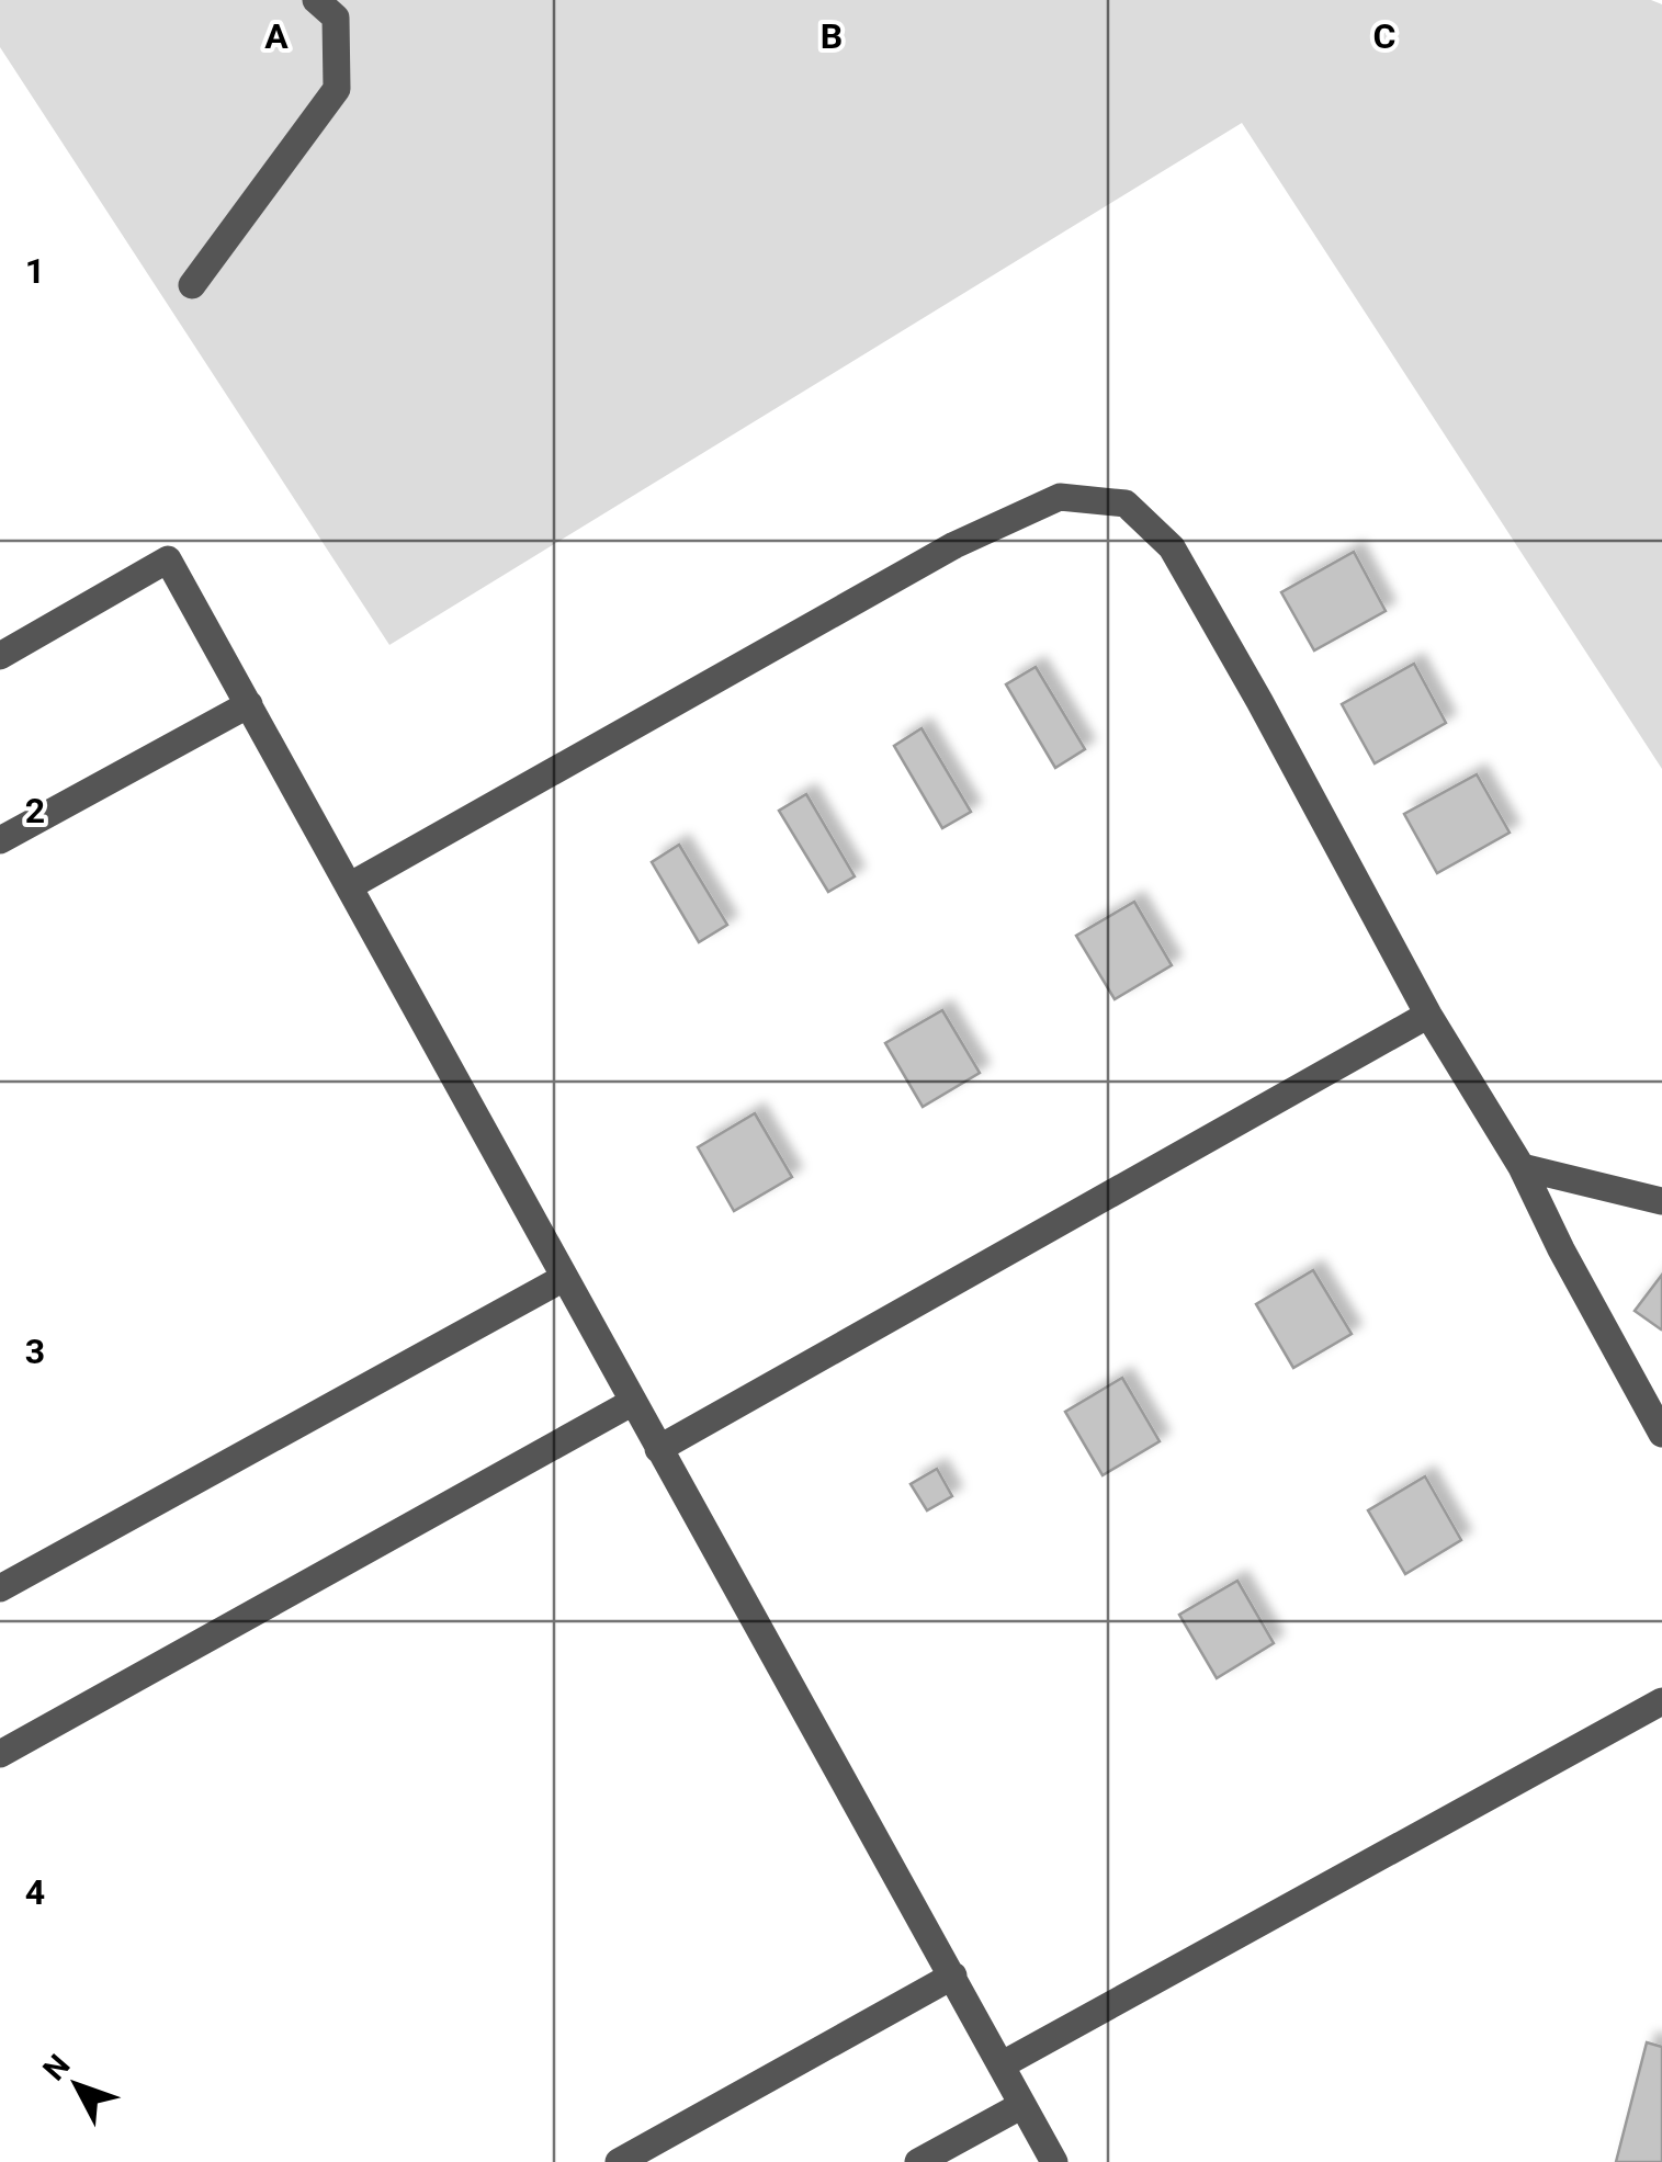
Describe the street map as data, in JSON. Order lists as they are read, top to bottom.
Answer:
{
  "north": "top left",
  "grid": {
    "columns": ["A", "B", "C"],
    "rows": [
      "1",
      "2",
      "3",
      "4"
    ]
  }
}
